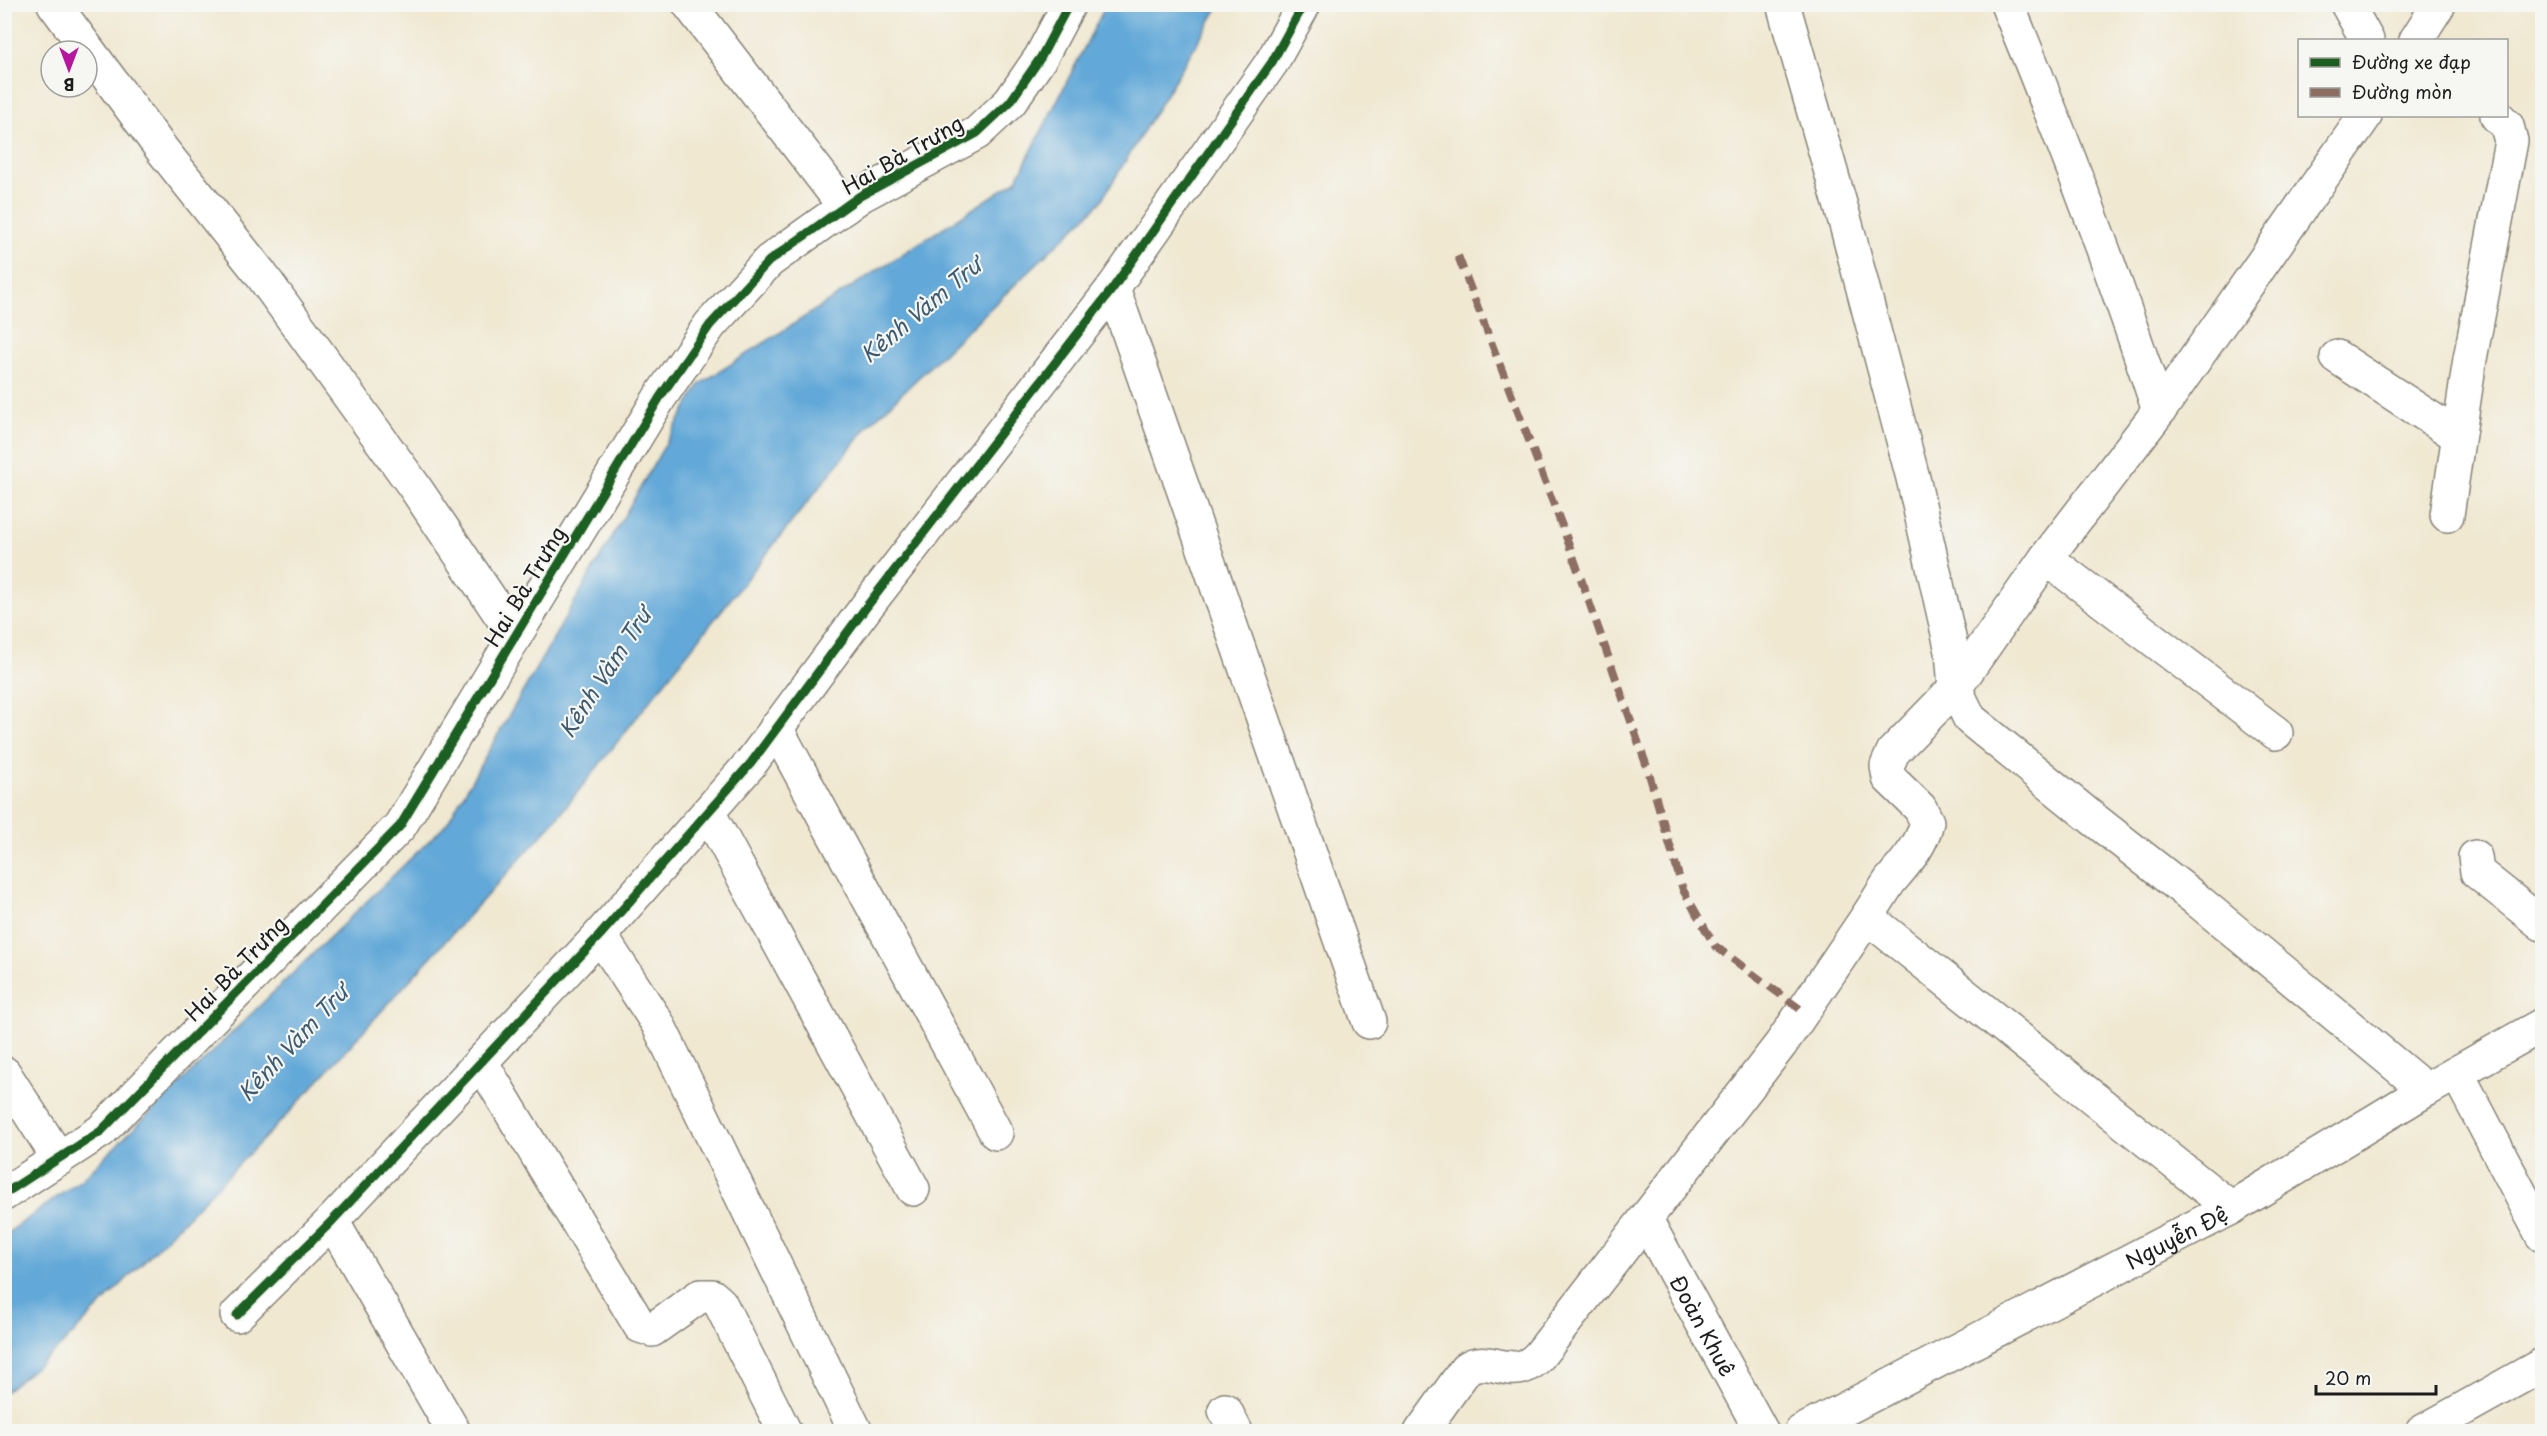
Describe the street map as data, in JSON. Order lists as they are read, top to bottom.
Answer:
{
  "streets": {
    "street": ["Hai Bà Trưng", "Nguyễn Đệ", "Đoàn Khuê"]
  },
  "water": ["Kênh Vàm Trư"],
  "legend": ["Đường xe đạp", "Đường mòn"],
  "scale_bar": "20 m",
  "north": "bottom"
}
